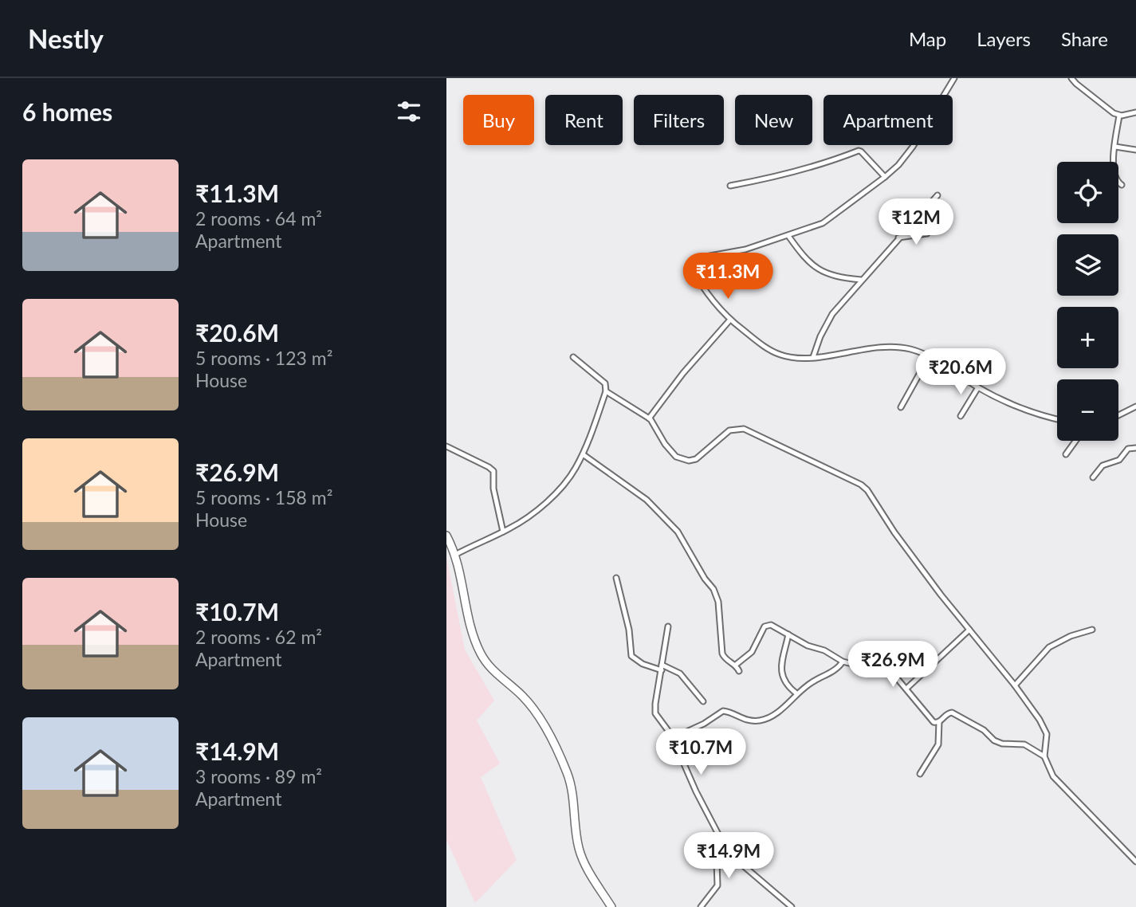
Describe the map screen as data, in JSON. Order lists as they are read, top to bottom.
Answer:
{
  "page": {
    "header": "Nestly",
    "nav": ["Map", "Layers", "Share"],
    "heading": "6 homes",
    "chip": [
      "Buy",
      "Rent",
      "Filters",
      "New",
      "Apartment"
    ],
    "list": [
      {
        "name": "₹11.3M",
        "note": "2 rooms · 64 m² · Apartment"
      },
      {
        "name": "₹20.6M",
        "note": "5 rooms · 123 m² · House"
      },
      {
        "name": "₹26.9M",
        "note": "5 rooms · 158 m² · House"
      },
      {
        "name": "₹10.7M",
        "note": "2 rooms · 62 m² · Apartment"
      },
      {
        "name": "₹14.9M",
        "note": "3 rooms · 89 m² · Apartment"
      }
    ],
    "map_buttons": ["+", "−"],
    "price": [
      "₹12M",
      "₹11.3M",
      "₹20.6M",
      "₹26.9M",
      "₹10.7M",
      "₹14.9M"
    ]
  }
}
